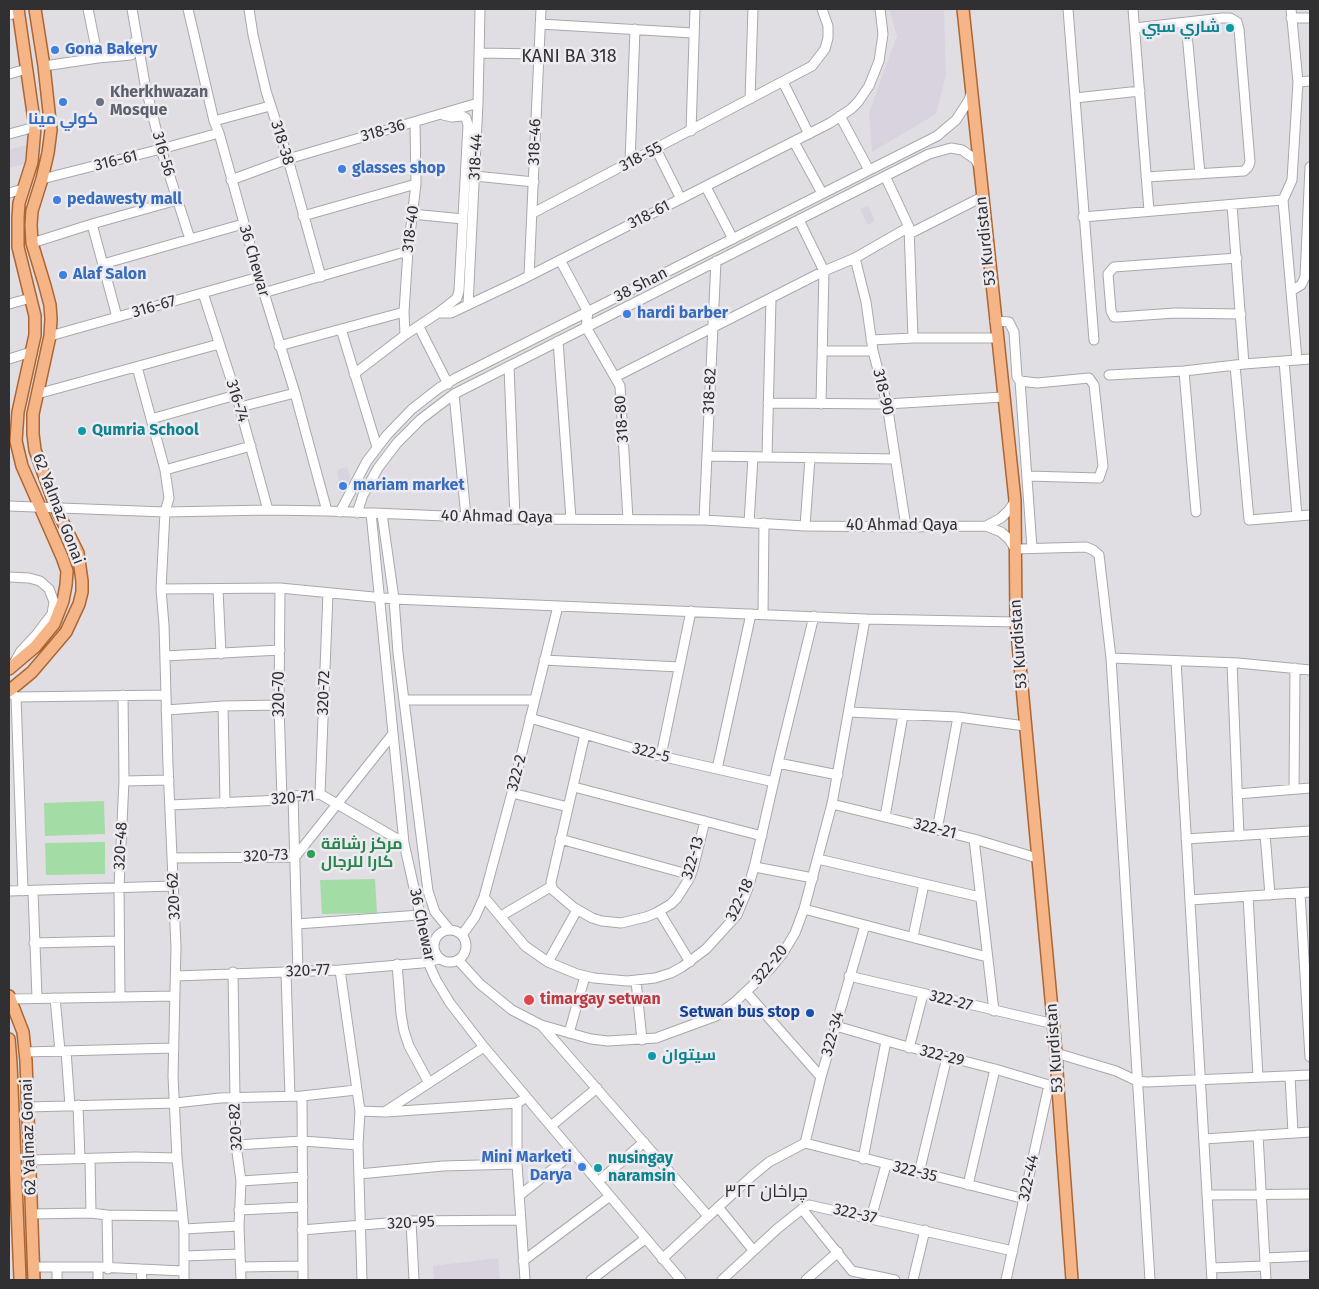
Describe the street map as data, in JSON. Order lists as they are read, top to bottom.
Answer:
{
  "streets": {
    "main road": ["53 Kurdistan", "62 Yalmaz Gonai"],
    "street": [
      "318-36",
      "318-46",
      "318-38",
      "316-56",
      "318-44",
      "318-55",
      "316-61",
      "318-61",
      "318-40",
      "36 Chewar",
      "38 Shan",
      "316-67",
      "318-82",
      "318-90",
      "316-74",
      "318-80",
      "40 Ahmad Qaya",
      "320-72",
      "320-70",
      "322-5",
      "322-2",
      "320-71",
      "322-21",
      "320-48",
      "320-73",
      "322-13",
      "320-62",
      "322-18",
      "322-20",
      "320-77",
      "322-27",
      "322-34",
      "322-29",
      "320-82",
      "322-35",
      "322-44",
      "322-37",
      "320-95"
    ]
  },
  "crossings": [
    ["318-36", "318-38"],
    ["318-36", "318-44"],
    ["318-36", "318-40"],
    ["318-36", "36 Chewar"],
    ["318-46", "318-55"],
    ["318-46", "318-61"],
    ["316-56", "316-61"],
    ["318-44", "318-61"],
    ["316-61", "36 Chewar"],
    ["316-61", "62 Yalmaz Gonai"],
    ["318-61", "318-40"],
    ["53 Kurdistan", "38 Shan"],
    ["53 Kurdistan", "322-21"],
    ["53 Kurdistan", "322-27"],
    ["53 Kurdistan", "322-29"],
    ["53 Kurdistan", "322-44"],
    ["36 Chewar", "316-67"],
    ["36 Chewar", "40 Ahmad Qaya"],
    ["36 Chewar", "320-71"],
    ["36 Chewar", "320-73"],
    ["36 Chewar", "320-77"],
    ["38 Shan", "318-82"],
    ["38 Shan", "318-80"],
    ["38 Shan", "40 Ahmad Qaya"],
    ["316-67", "316-74"],
    ["316-67", "62 Yalmaz Gonai"],
    ["318-82", "40 Ahmad Qaya"],
    ["318-90", "40 Ahmad Qaya"],
    ["316-74", "40 Ahmad Qaya"],
    ["318-80", "40 Ahmad Qaya"],
    ["62 Yalmaz Gonai", "40 Ahmad Qaya"],
    ["40 Ahmad Qaya", "320-62"],
    ["320-72", "320-71"],
    ["320-70", "320-71"],
    ["322-5", "322-2"],
    ["322-5", "322-18"],
    ["322-2", "322-18"],
    ["322-2", "322-20"],
    ["322-2", "320-77"],
    ["320-71", "320-73"],
    ["320-71", "320-62"],
    ["322-21", "322-20"],
    ["320-73", "320-62"],
    ["320-62", "320-77"],
    ["322-20", "320-77"],
    ["320-77", "320-82"],
    ["322-27", "322-34"],
    ["322-34", "322-29"],
    ["322-34", "322-35"],
    ["322-29", "322-44"],
    ["322-35", "322-44"],
    ["322-44", "322-37"]
  ],
  "districts": ["KANI BA 318", "چراخان ٣٢٢"],
  "places": [
    "شاري سبي",
    "Gona Bakery",
    "كولي مينا",
    "Kherkhwazan Mosque",
    "glasses shop",
    "pedawesty mall",
    "Alaf Salon",
    "hardi barber",
    "Qumria School",
    "mariam market",
    "مركز رشاقة كارا للرجال",
    "timargay setwan",
    "Setwan bus stop",
    "سيتوان",
    "Mini Marketi Darya",
    "nusingay naramsin"
  ]
}
